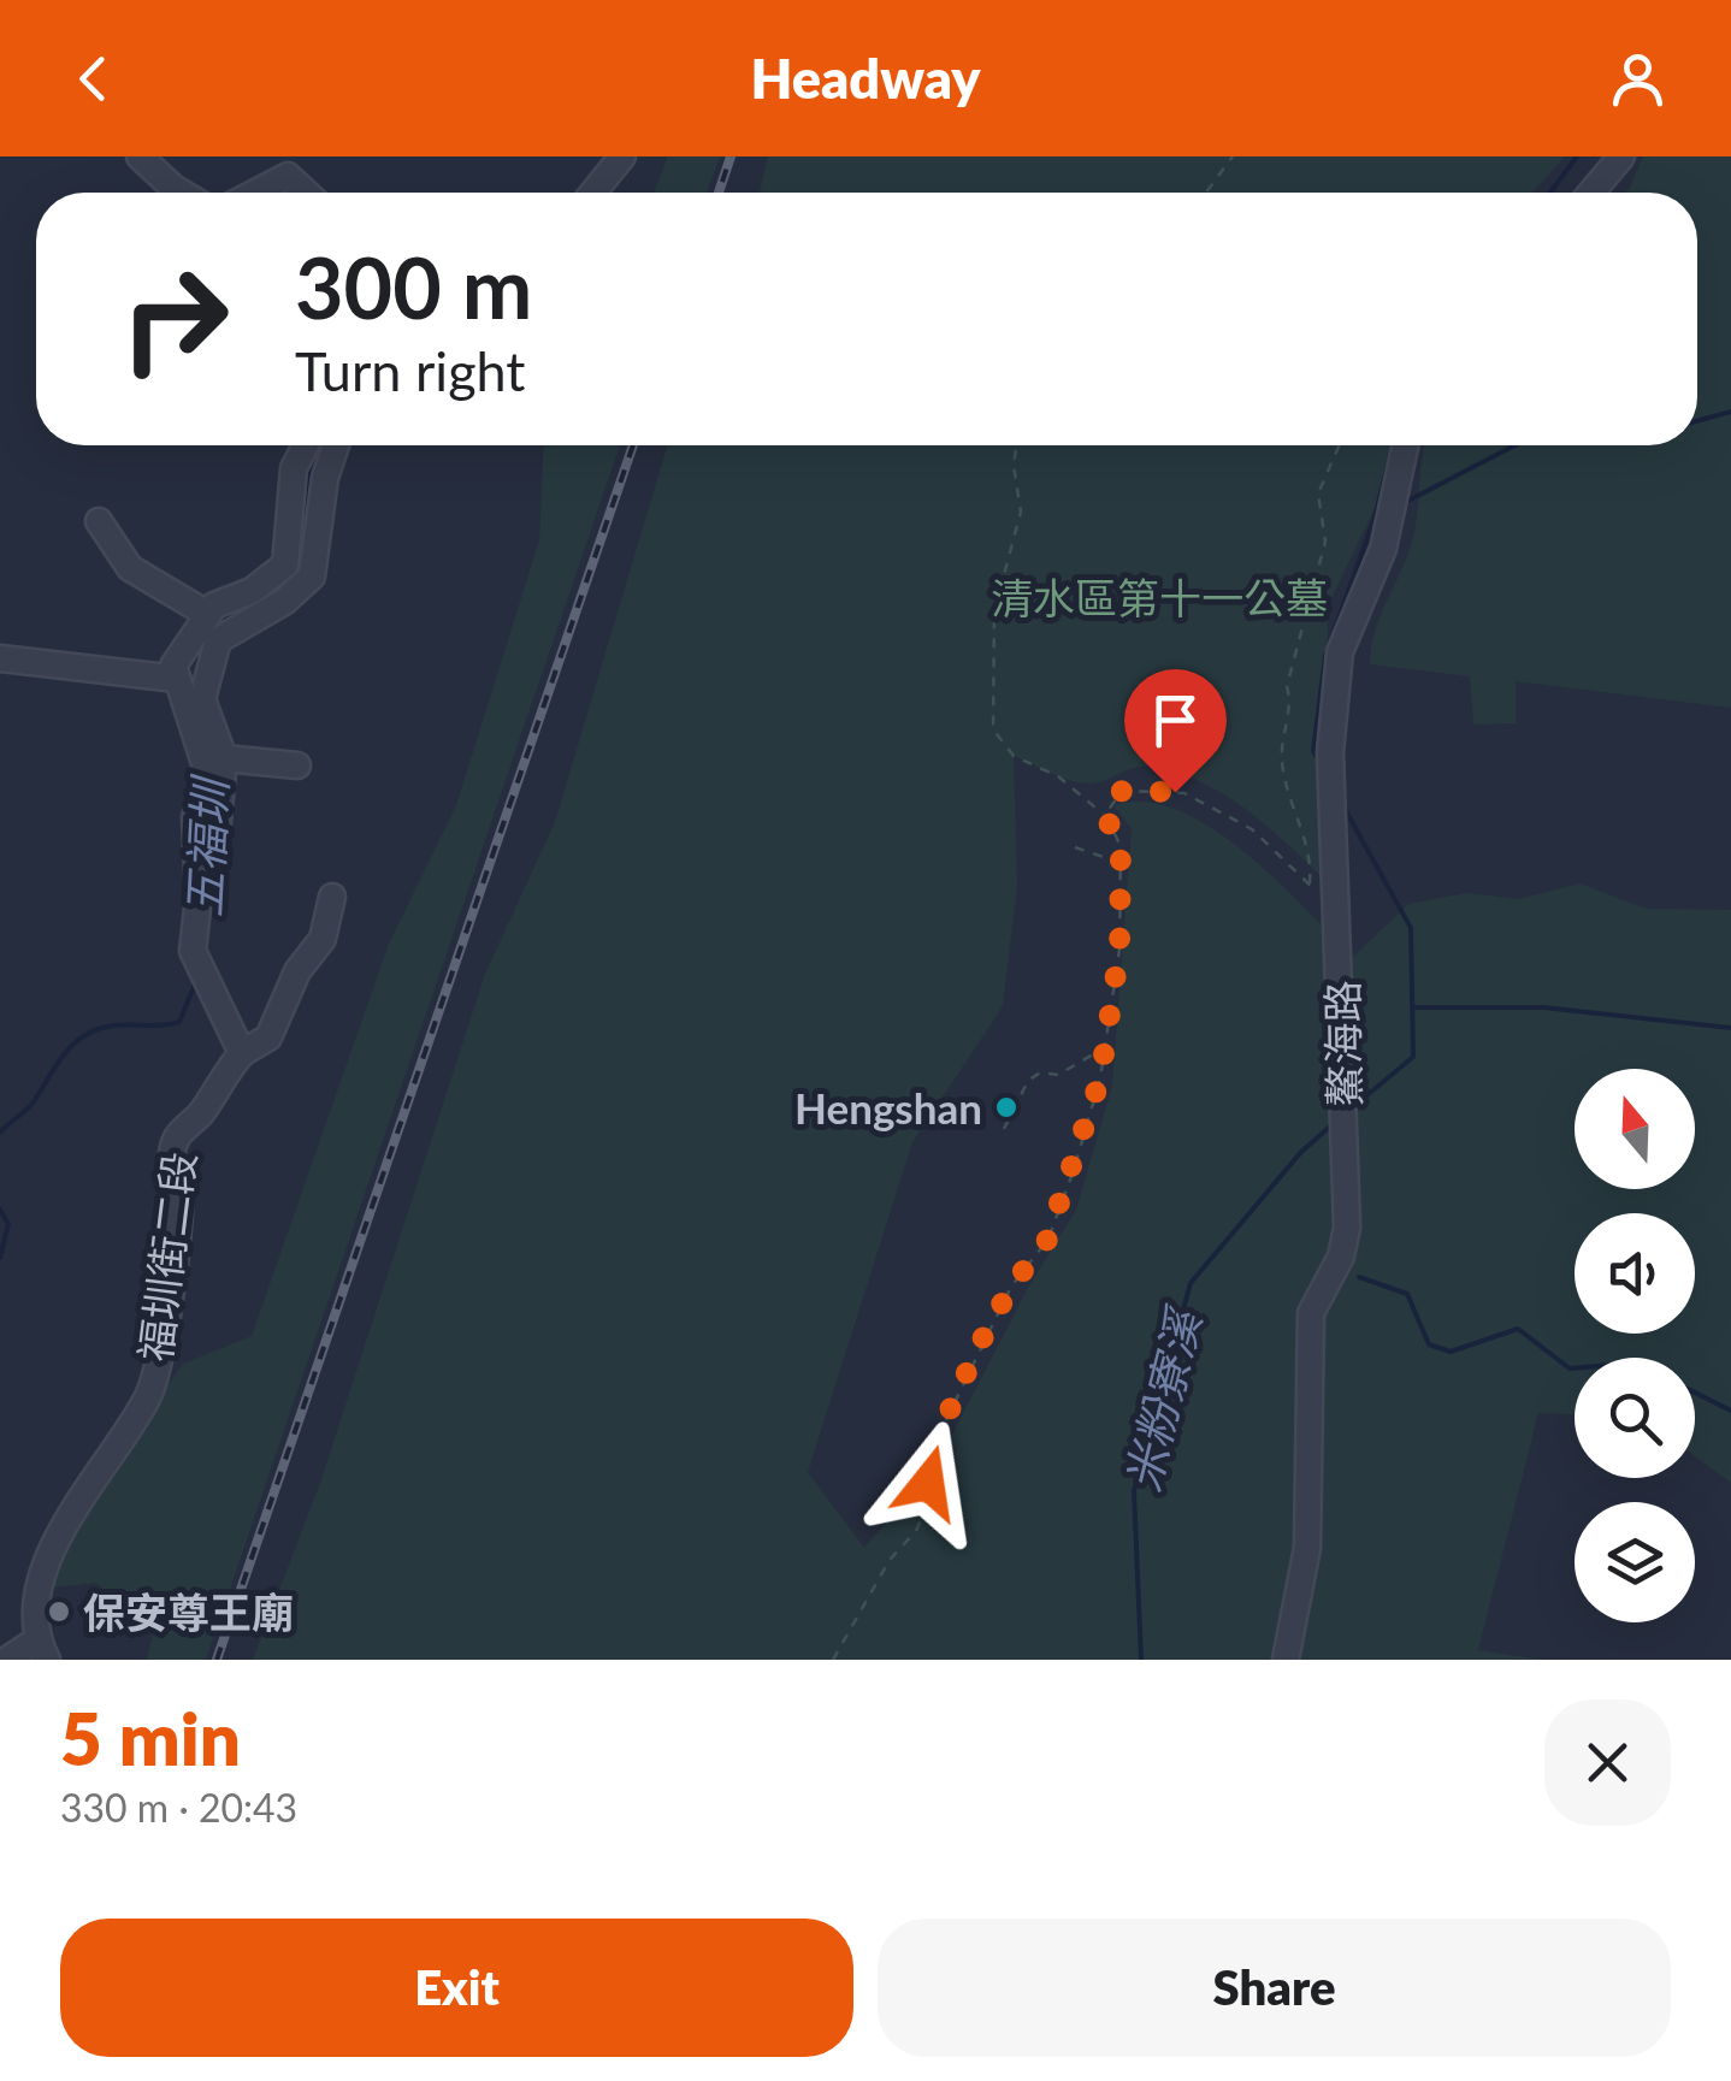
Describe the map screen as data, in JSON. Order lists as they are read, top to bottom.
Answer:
{
  "streets": {
    "lane": ["鰲海路", "福圳街二段"]
  },
  "water": ["五福圳", "米粉寮溪"],
  "parks": ["清水區第十一公墓"],
  "places": ["Hengshan", "保安尊王廟"],
  "north": "top",
  "page": {
    "header": "Headway",
    "turn": ["300 m", "Turn right"],
    "heading": ["5 min", "330 m · 20:43"],
    "buttons": ["Exit", "Share"]
  }
}
